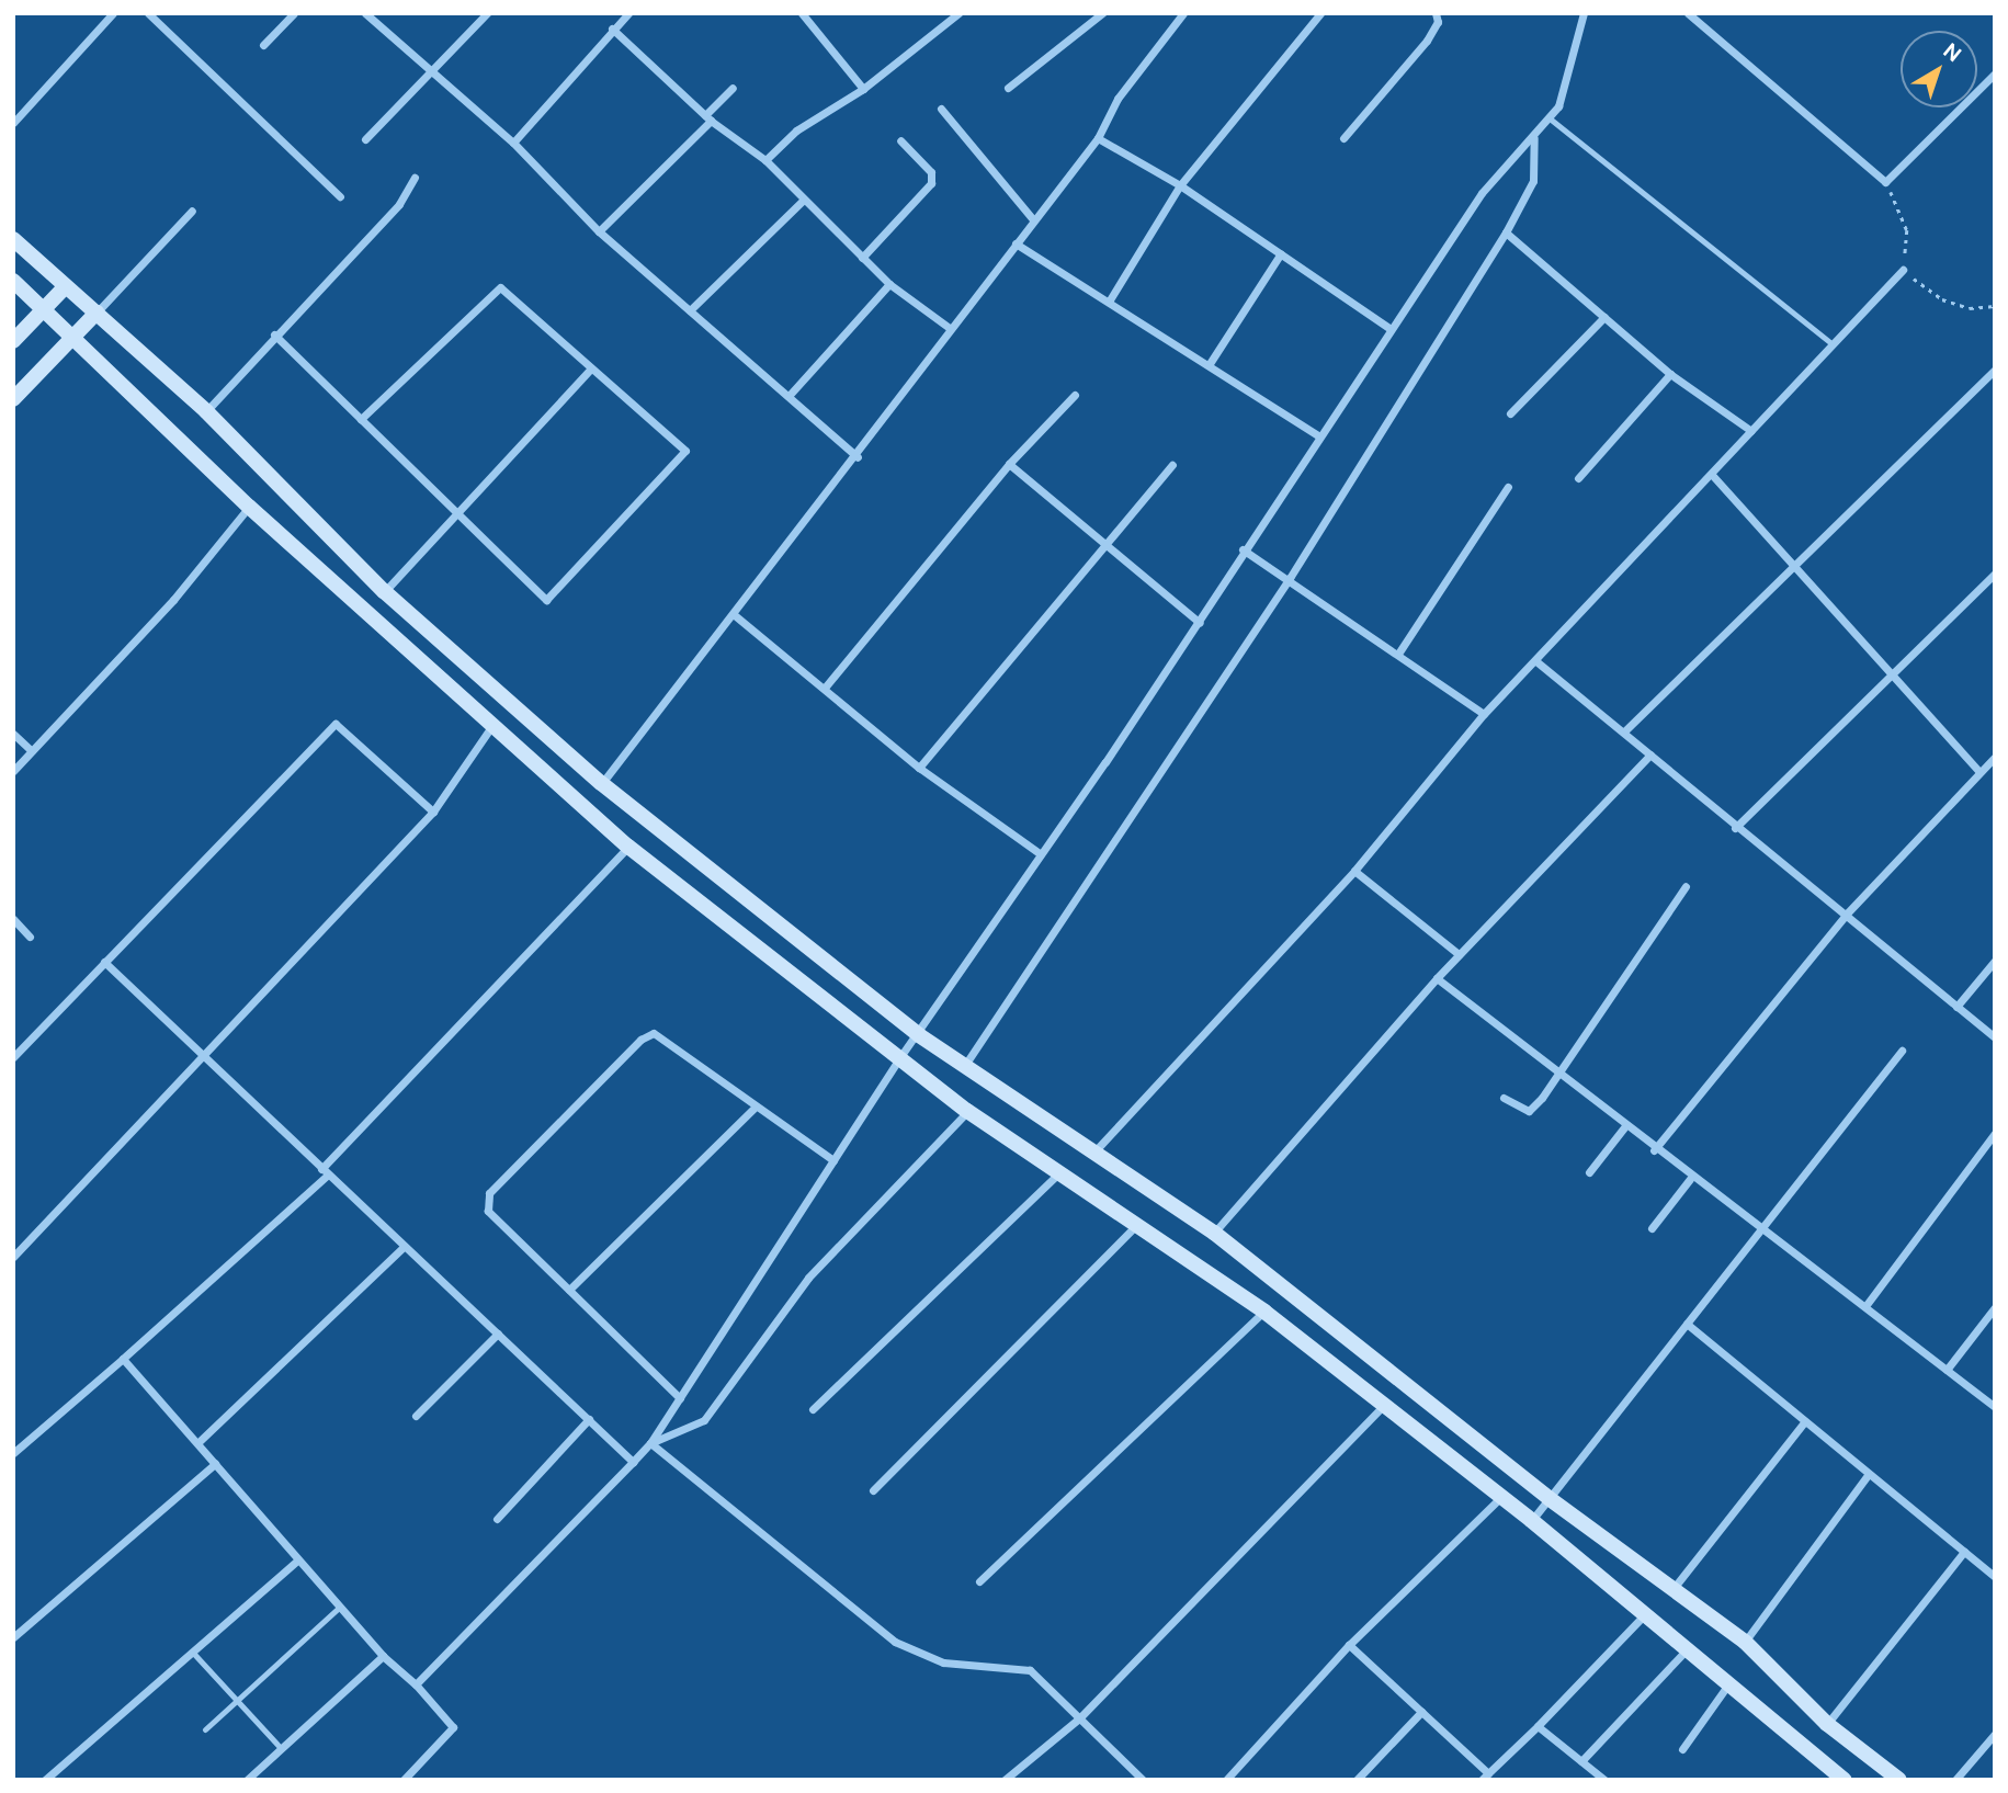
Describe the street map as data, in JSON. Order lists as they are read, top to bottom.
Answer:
{
  "north": "top right"
}
